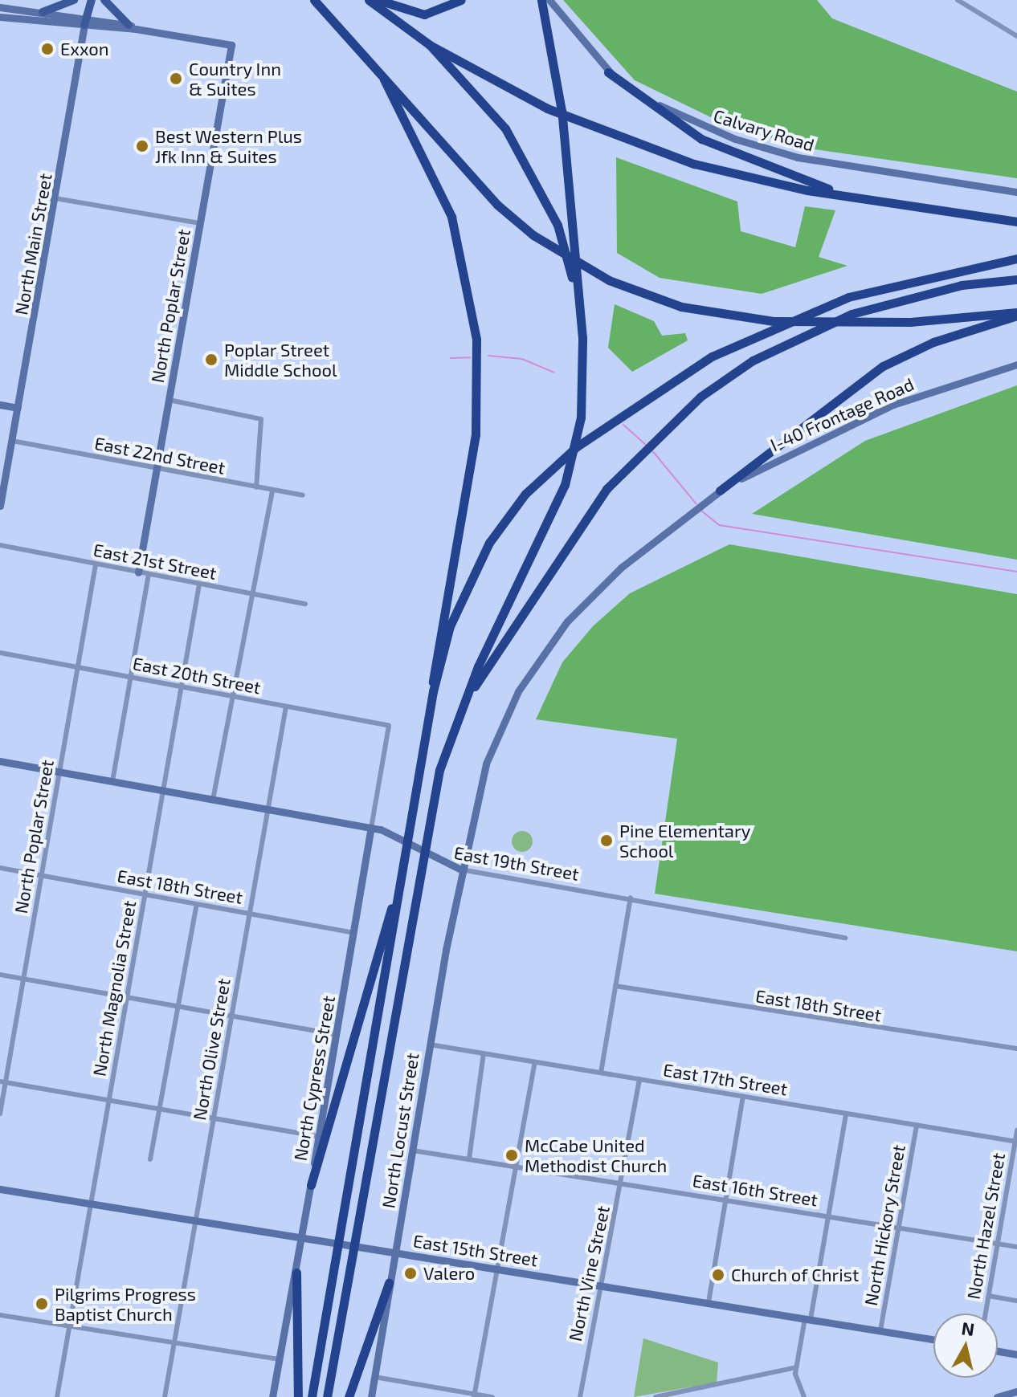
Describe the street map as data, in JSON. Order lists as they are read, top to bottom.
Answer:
{
  "streets": {
    "main road": [
      "Calvary Road",
      "North Main Street",
      "North Poplar Street",
      "I-40 Frontage Road",
      "East 19th Street",
      "North Cypress Street",
      "North Locust Street",
      "East 15th Street"
    ],
    "street": [
      "East 22nd Street",
      "East 21st Street",
      "East 20th Street",
      "East 18th Street",
      "North Magnolia Street",
      "North Olive Street",
      "East 17th Street",
      "East 16th Street",
      "North Hickory Street",
      "North Hazel Street",
      "North Vine Street"
    ]
  },
  "crossings": [
    ["North Main Street", "East 22nd Street"],
    ["North Poplar Street", "East 22nd Street"],
    ["North Poplar Street", "East 21st Street"],
    ["North Poplar Street", "East 20th Street"],
    ["North Poplar Street", "East 19th Street"],
    ["North Poplar Street", "East 18th Street"],
    ["I-40 Frontage Road", "North Locust Street"],
    ["East 21st Street", "North Magnolia Street"],
    ["East 20th Street", "North Magnolia Street"],
    ["East 20th Street", "North Olive Street"],
    ["East 20th Street", "North Cypress Street"],
    ["East 19th Street", "North Magnolia Street"],
    ["East 19th Street", "North Olive Street"],
    ["East 19th Street", "North Cypress Street"],
    ["East 19th Street", "North Locust Street"],
    ["East 18th Street", "North Magnolia Street"],
    ["East 18th Street", "North Olive Street"],
    ["East 18th Street", "North Cypress Street"],
    ["North Magnolia Street", "East 15th Street"],
    ["North Olive Street", "East 15th Street"],
    ["North Cypress Street", "East 15th Street"],
    ["East 17th Street", "North Locust Street"],
    ["East 17th Street", "North Hickory Street"],
    ["East 17th Street", "North Hazel Street"],
    ["East 17th Street", "North Vine Street"],
    ["North Locust Street", "East 16th Street"],
    ["North Locust Street", "East 15th Street"],
    ["East 16th Street", "North Hickory Street"],
    ["East 16th Street", "North Hazel Street"],
    ["East 16th Street", "North Vine Street"],
    ["North Hickory Street", "East 15th Street"],
    ["East 15th Street", "North Vine Street"]
  ],
  "places": [
    "Exxon",
    "Country Inn & Suites",
    "Best Western Plus Jfk Inn & Suites",
    "Poplar Street Middle School",
    "Pine Elementary School",
    "McCabe United Methodist Church",
    "Valero",
    "Church of Christ",
    "Pilgrims Progress Baptist Church"
  ],
  "north": "top"
}
